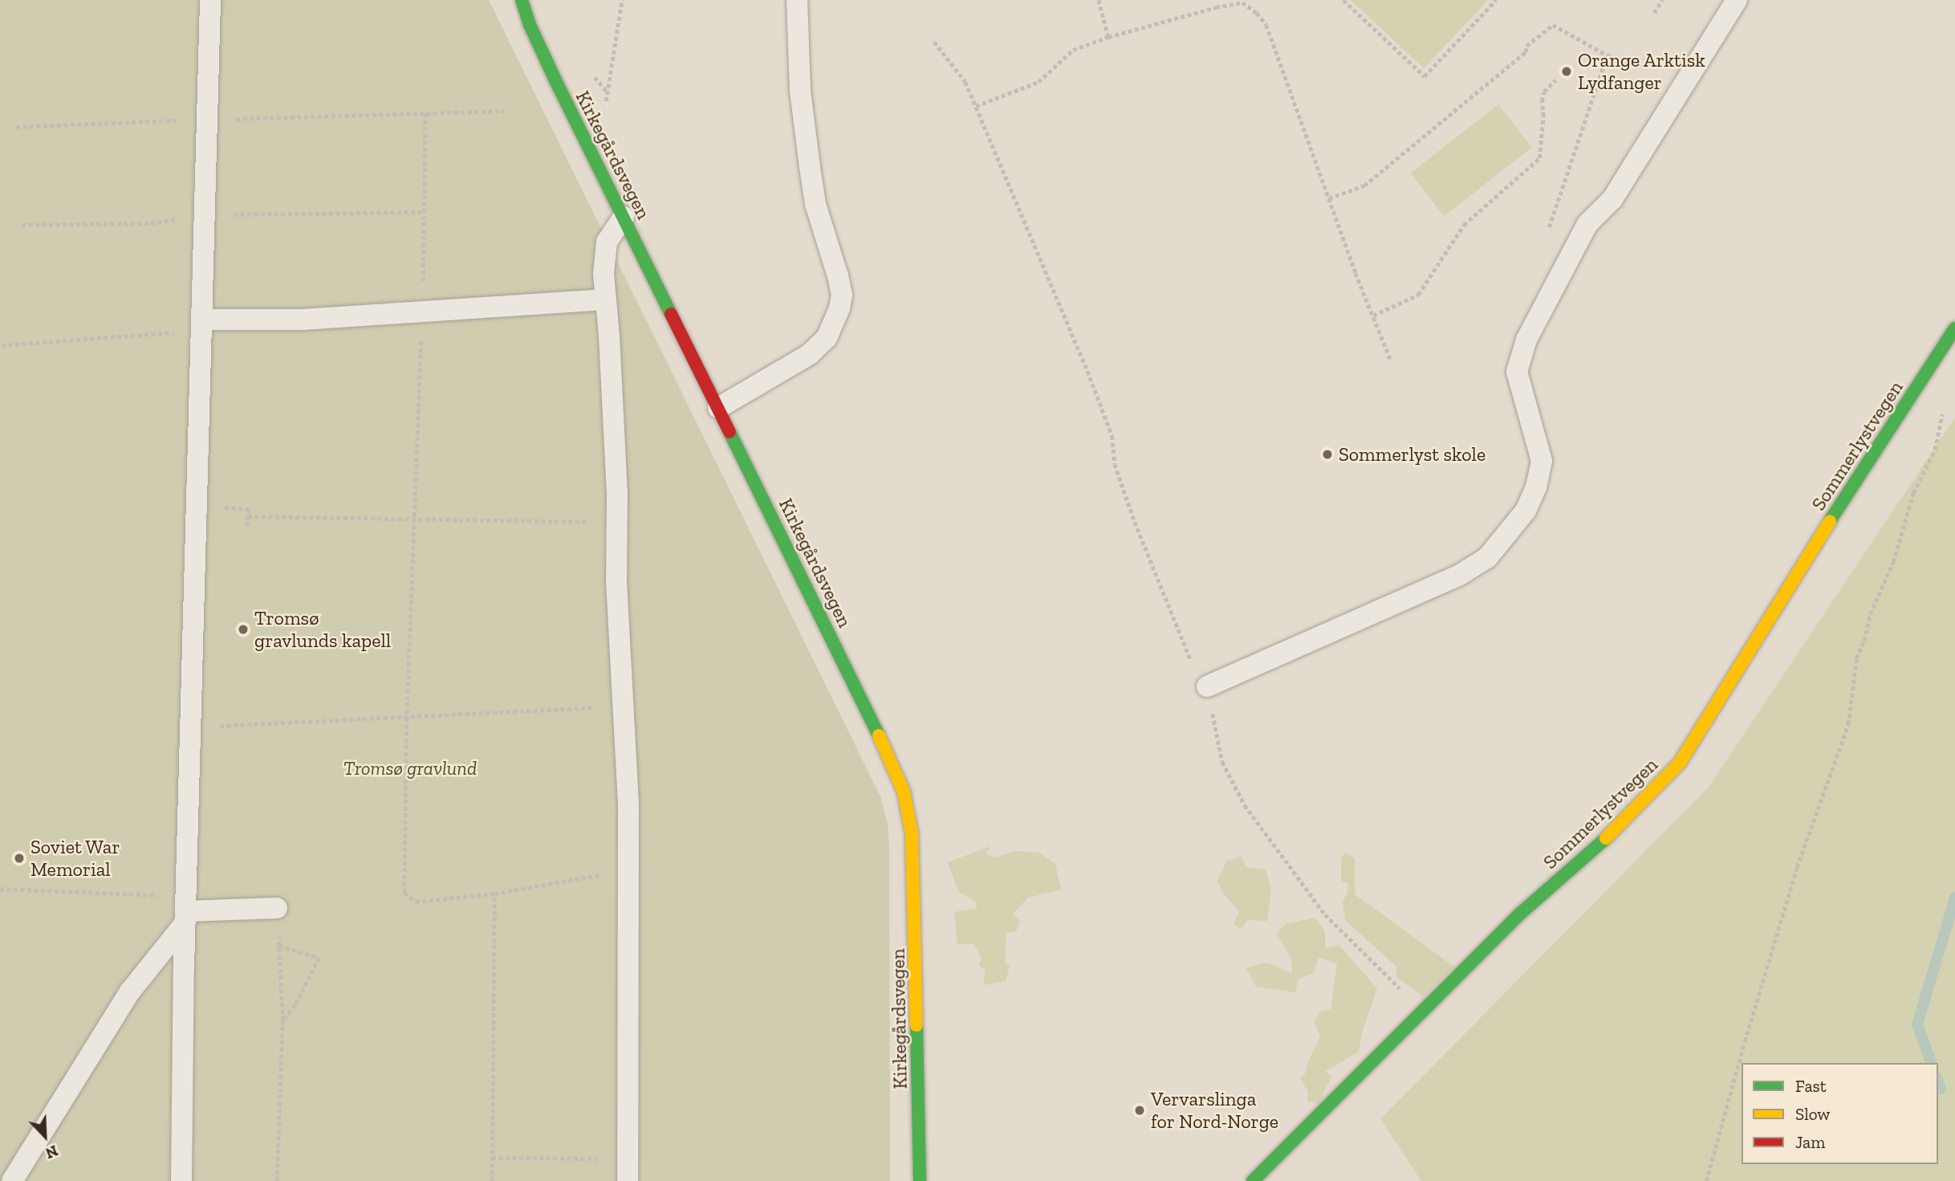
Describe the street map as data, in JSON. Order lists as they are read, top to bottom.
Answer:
{
  "streets": {
    "street": ["Kirkegårdsvegen", "Sommerlystvegen"]
  },
  "parks": ["Tromsø gravlund"],
  "places": [
    "Orange Arktisk Lydfanger",
    "Sommerlyst skole",
    "Tromsø gravlunds kapell",
    "Soviet War Memorial",
    "Vervarslinga for Nord-Norge"
  ],
  "legend": ["Fast", "Slow", "Jam"],
  "north": "bottom right"
}
